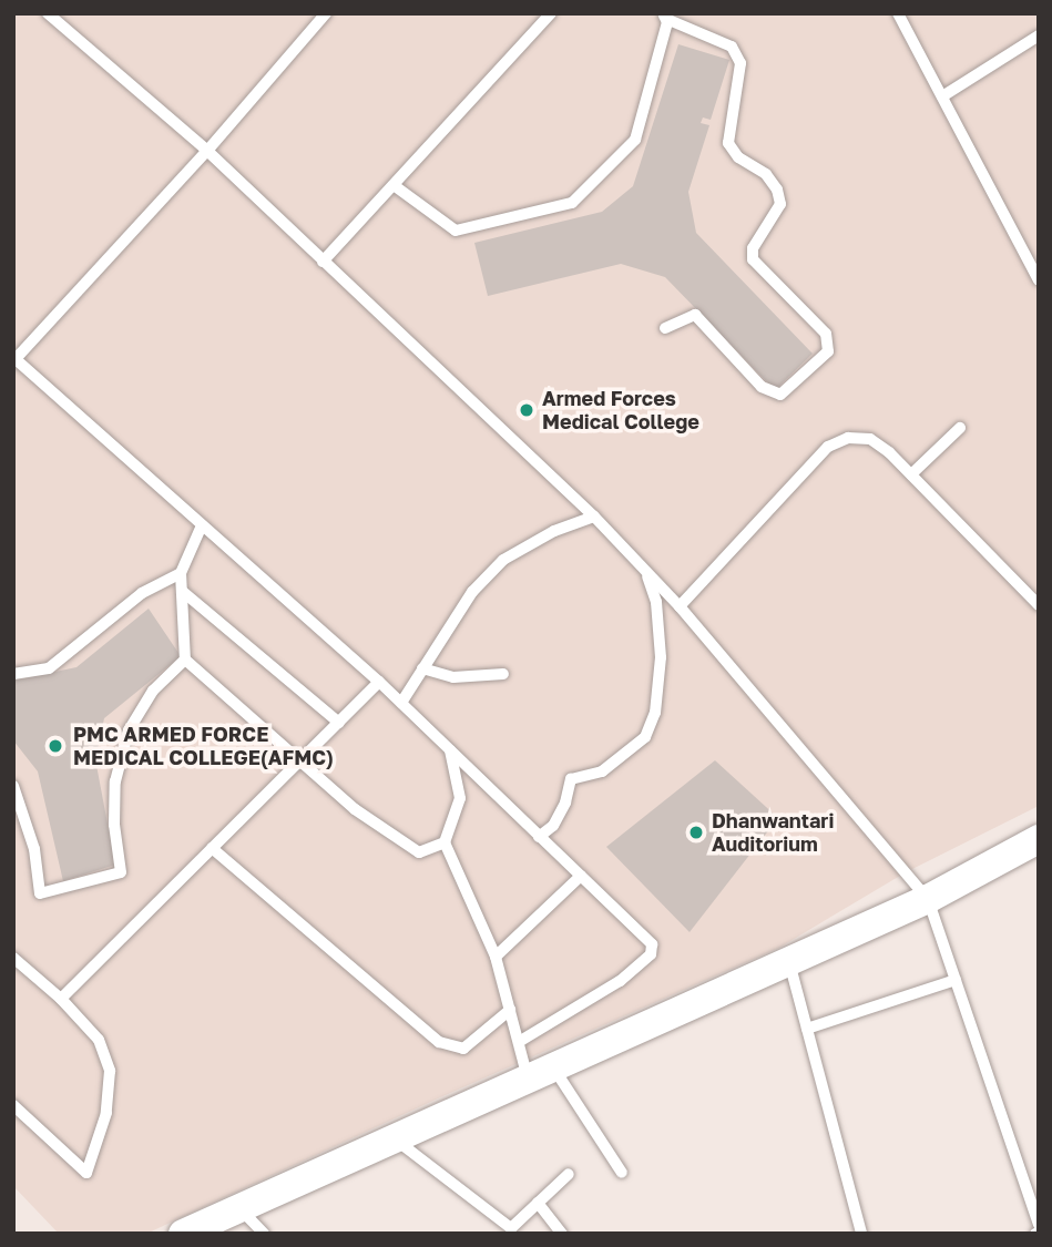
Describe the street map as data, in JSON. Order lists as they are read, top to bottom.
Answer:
{
  "places": ["Armed Forces Medical College", "PMC ARMED FORCE MEDICAL COLLEGE(AFMC)", "Dhanwantari Auditorium"]
}
